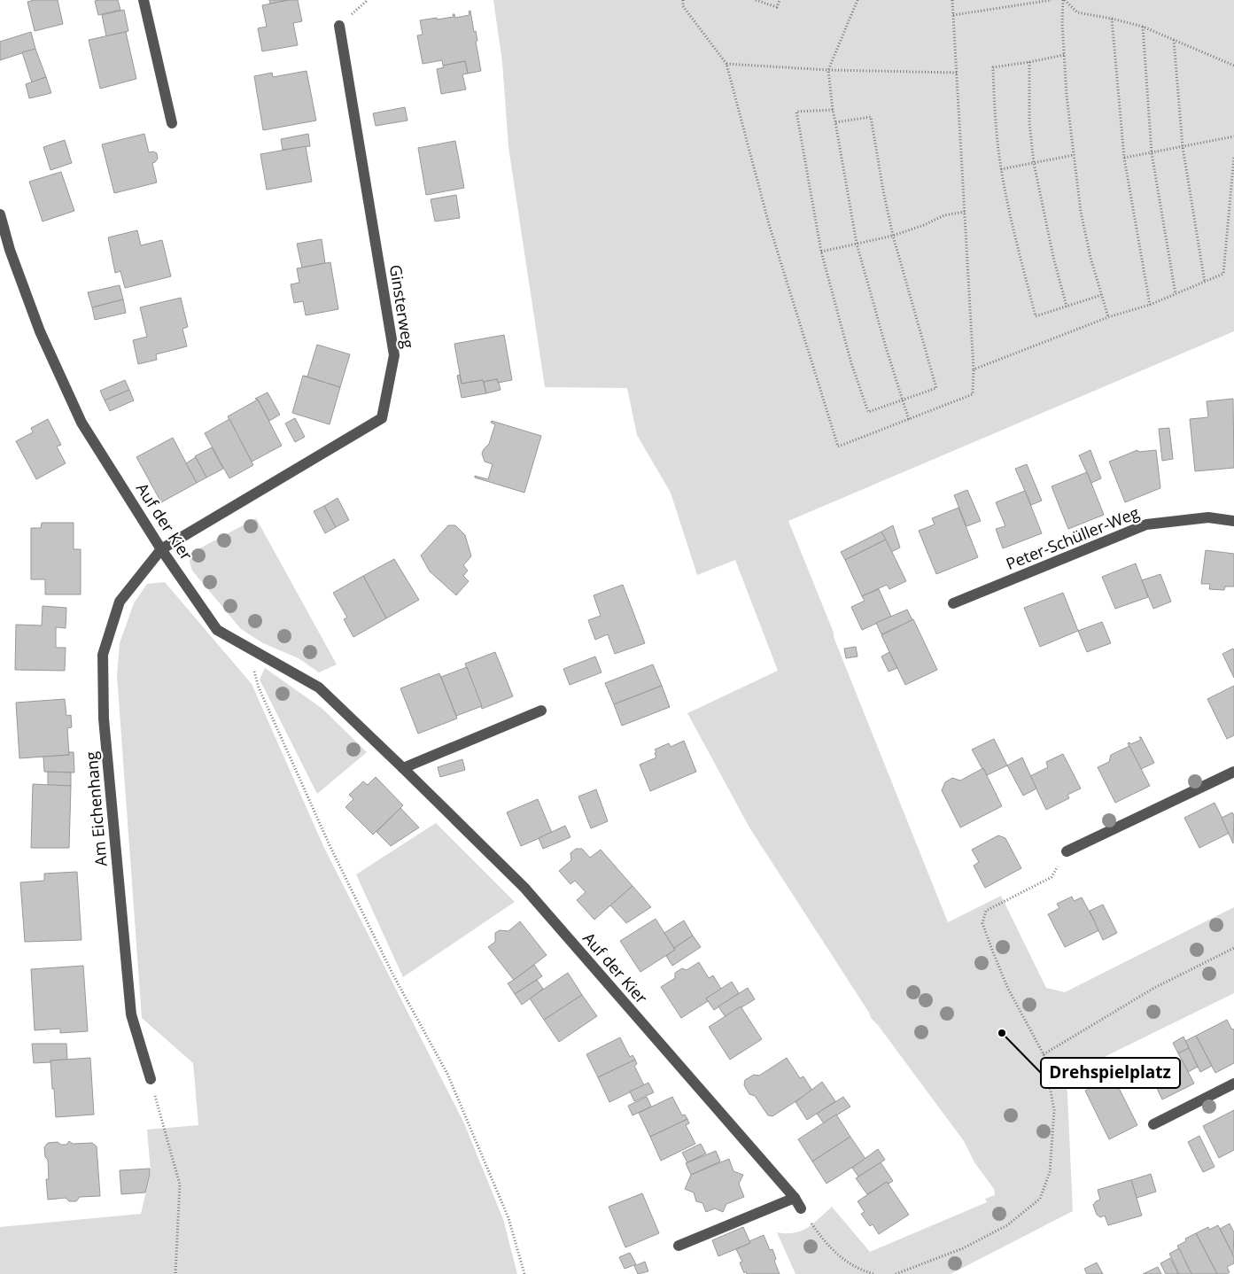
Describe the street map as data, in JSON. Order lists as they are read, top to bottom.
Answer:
{
  "streets": {
    "street": [
      "Ginsterweg",
      "Auf der Kier",
      "Peter-Schüller-Weg",
      "Am Eichenhang"
    ]
  },
  "crossings": [
    ["Ginsterweg", "Auf der Kier"],
    ["Ginsterweg", "Am Eichenhang"],
    ["Auf der Kier", "Am Eichenhang"]
  ],
  "places": ["Drehspielplatz"]
}
